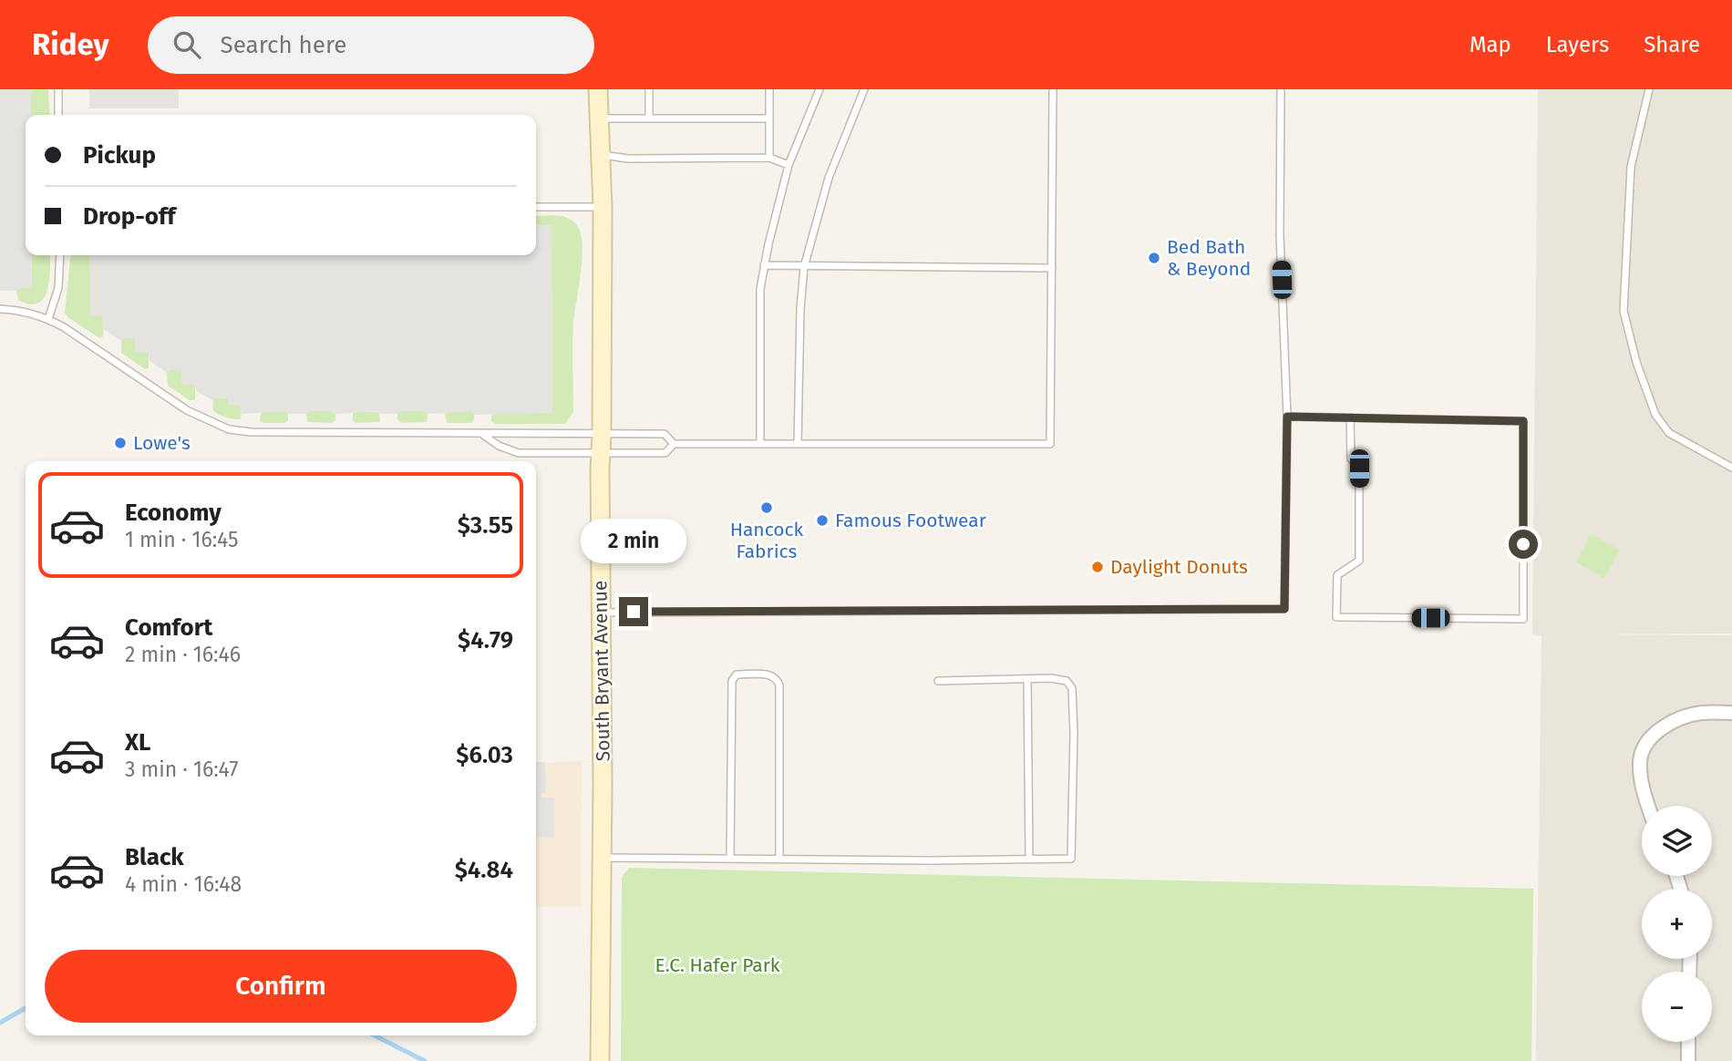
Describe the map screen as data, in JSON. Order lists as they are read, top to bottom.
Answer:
{
  "streets": {
    "main road": ["South Bryant Avenue"]
  },
  "parks": ["E.C. Hafer Park"],
  "places": [
    "Bed Bath & Beyond",
    "Lowe's",
    "Hancock Fabrics",
    "Famous Footwear",
    "Daylight Donuts"
  ],
  "page": {
    "header": "Ridey",
    "search": "Search here",
    "nav": ["Map", "Layers", "Share"],
    "banner": ["Pickup", "Drop-off"],
    "list": [
      {
        "name": "Economy",
        "note": "1 min · 16:45",
        "value": "$3.55"
      },
      {
        "name": "Comfort",
        "note": "2 min · 16:46",
        "value": "$4.79"
      },
      {
        "name": "XL",
        "note": "3 min · 16:47",
        "value": "$6.03"
      },
      {
        "name": "Black",
        "note": "4 min · 16:48",
        "value": "$4.84"
      }
    ],
    "bubble": "2 min",
    "map_buttons": ["+", "−"],
    "buttons": "Confirm"
  }
}
